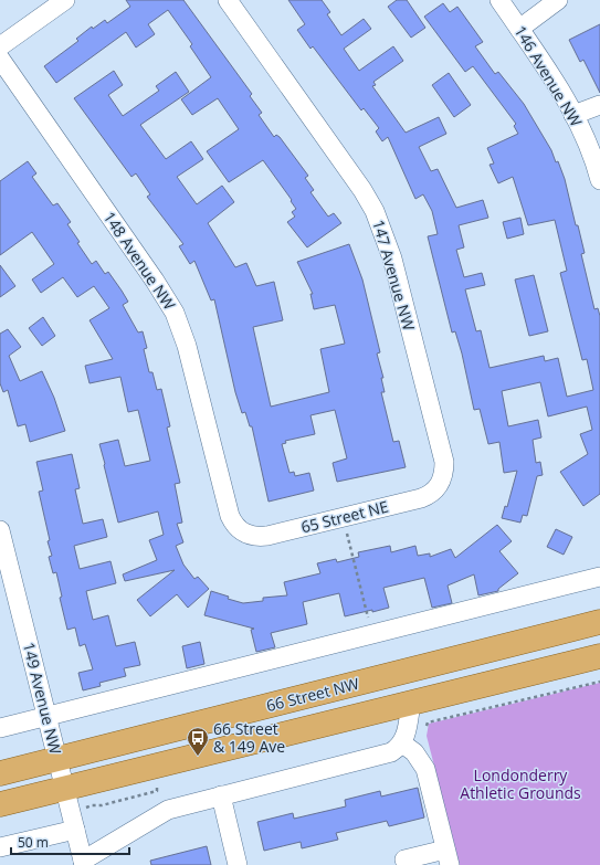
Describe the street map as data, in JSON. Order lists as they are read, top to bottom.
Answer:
{
  "streets": {
    "main road": ["66 Street NW"],
    "street": [
      "146 Avenue NW",
      "148 Avenue NW",
      "147 Avenue NW",
      "65 Street NE",
      "149 Avenue NW"
    ]
  },
  "crossings": [
    ["148 Avenue NW", "65 Street NE"],
    ["147 Avenue NW", "65 Street NE"],
    ["66 Street NW", "149 Avenue NW"]
  ],
  "parks": ["Londonderry Athletic Grounds"],
  "places": {
    "bus stop": ["66 Street & 149 Ave"]
  },
  "scale_bar": "50 m"
}
